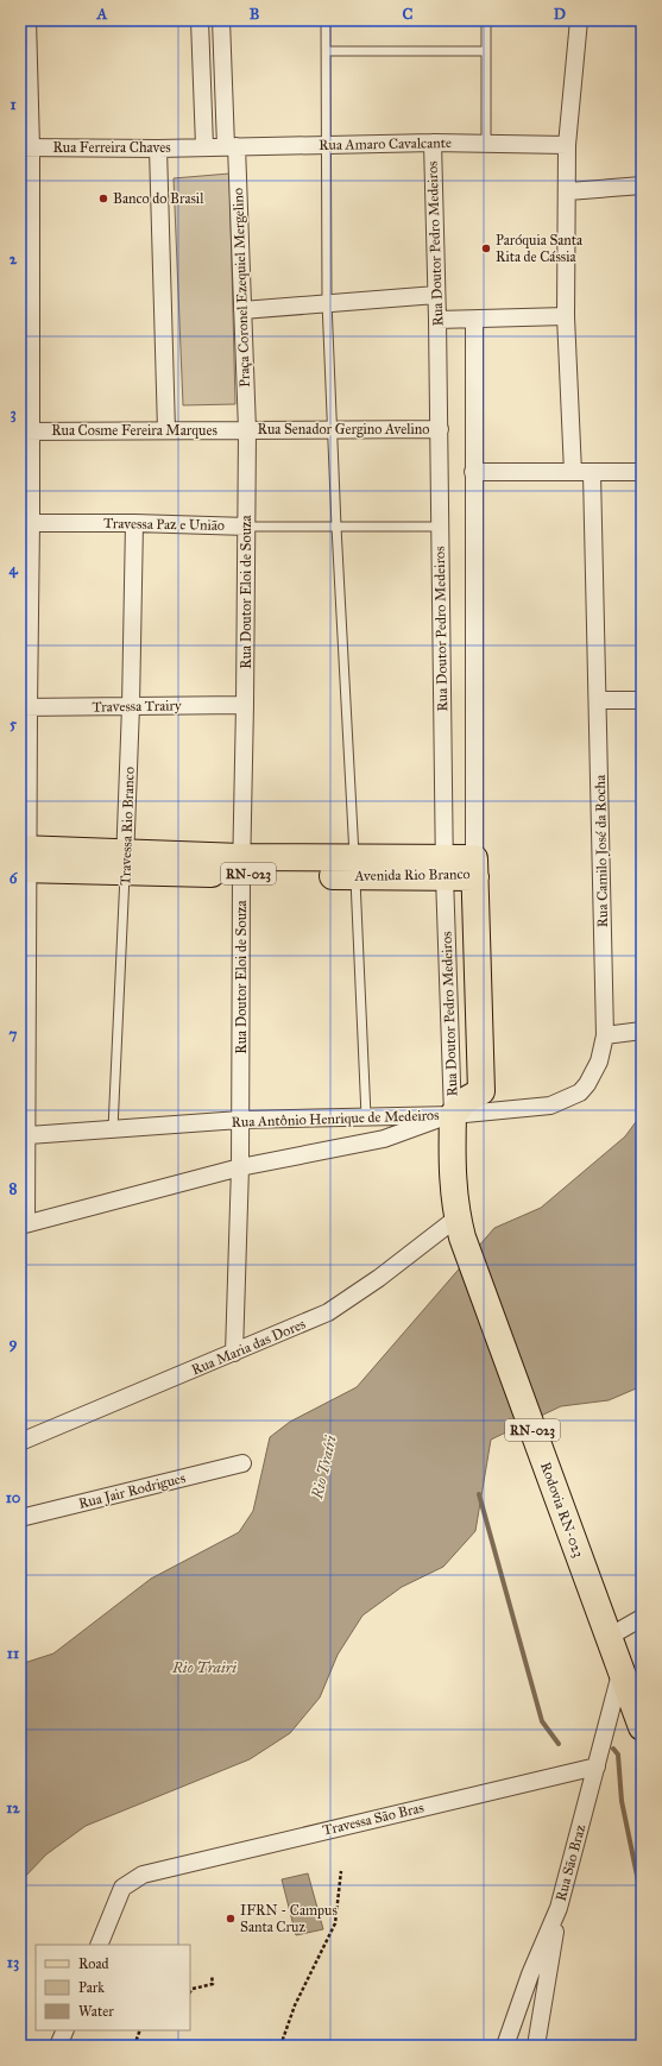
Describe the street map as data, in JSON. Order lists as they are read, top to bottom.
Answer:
{
  "streets": {
    "main road": [
      "Rua Doutor Pedro Medeiros",
      "RN-023",
      "Avenida Rio Branco",
      "Rodovia RN-023"
    ],
    "street": [
      "Rua Amaro Cavalcante",
      "Rua Ferreira Chaves",
      "Praça Coronel Ezequiel Mergelino",
      "Rua Senador Gergino Avelino",
      "Rua Cosme Fereira Marques",
      "Travessa Paz e União",
      "Rua Doutor Eloi de Souza",
      "Travessa Trairy",
      "Travessa Rio Branco",
      "Rua Camilo José da Rocha",
      "Rua Antônio Henrique de Medeiros",
      "Rua Maria das Dores",
      "Rua Jair Rodrigues",
      "Travessa São Bras",
      "Rua São Braz"
    ]
  },
  "crossings": [
    ["Rua Amaro Cavalcante", "Rua Ferreira Chaves"],
    ["Rua Amaro Cavalcante", "Rua Doutor Pedro Medeiros"],
    ["Rua Amaro Cavalcante", "Praça Coronel Ezequiel Mergelino"],
    ["Rua Doutor Pedro Medeiros", "Rua Senador Gergino Avelino"],
    ["Rua Doutor Pedro Medeiros", "Travessa Paz e União"],
    ["Rua Doutor Pedro Medeiros", "Rua Camilo José da Rocha"],
    ["Rua Doutor Pedro Medeiros", "Avenida Rio Branco"],
    ["Rua Doutor Pedro Medeiros", "Rua Antônio Henrique de Medeiros"],
    ["Rua Doutor Pedro Medeiros", "Rua Maria das Dores"],
    ["Rua Doutor Pedro Medeiros", "Rodovia RN-023"],
    ["Praça Coronel Ezequiel Mergelino", "Rua Senador Gergino Avelino"],
    ["Praça Coronel Ezequiel Mergelino", "Rua Cosme Fereira Marques"],
    ["Praça Coronel Ezequiel Mergelino", "Rua Doutor Eloi de Souza"],
    ["Rua Senador Gergino Avelino", "Rua Cosme Fereira Marques"],
    ["Rua Senador Gergino Avelino", "Rua Doutor Eloi de Souza"],
    ["Rua Cosme Fereira Marques", "Rua Doutor Eloi de Souza"],
    ["Travessa Paz e União", "Rua Doutor Eloi de Souza"],
    ["Travessa Paz e União", "Travessa Rio Branco"],
    ["Rua Doutor Eloi de Souza", "Travessa Trairy"],
    ["Rua Doutor Eloi de Souza", "Avenida Rio Branco"],
    ["Rua Doutor Eloi de Souza", "Rua Antônio Henrique de Medeiros"],
    ["Rua Doutor Eloi de Souza", "Rua Maria das Dores"],
    ["Travessa Trairy", "Travessa Rio Branco"],
    ["Travessa Rio Branco", "Avenida Rio Branco"],
    ["Travessa Rio Branco", "Rua Antônio Henrique de Medeiros"],
    ["Rua Camilo José da Rocha", "Rua Antônio Henrique de Medeiros"],
    ["RN-023", "Rodovia RN-023"],
    ["RN-023", "Rua São Braz"],
    ["Rua Maria das Dores", "Rodovia RN-023"],
    ["Travessa São Bras", "Rua São Braz"]
  ],
  "water": ["Rio Traíri", "Rio Trairi"],
  "places": ["Banco do Brasil", "Paróquia Santa Rita de Cássia", "IFRN - Campus Santa Cruz"],
  "legend": ["Road", "Park", "Water"],
  "grid": {
    "columns": [
      "A",
      "B",
      "C",
      "D"
    ],
    "rows": [
      "1",
      "2",
      "3",
      "4",
      "5",
      "6",
      "7",
      "8",
      "9",
      "10",
      "11",
      "12",
      "13"
    ]
  }
}
